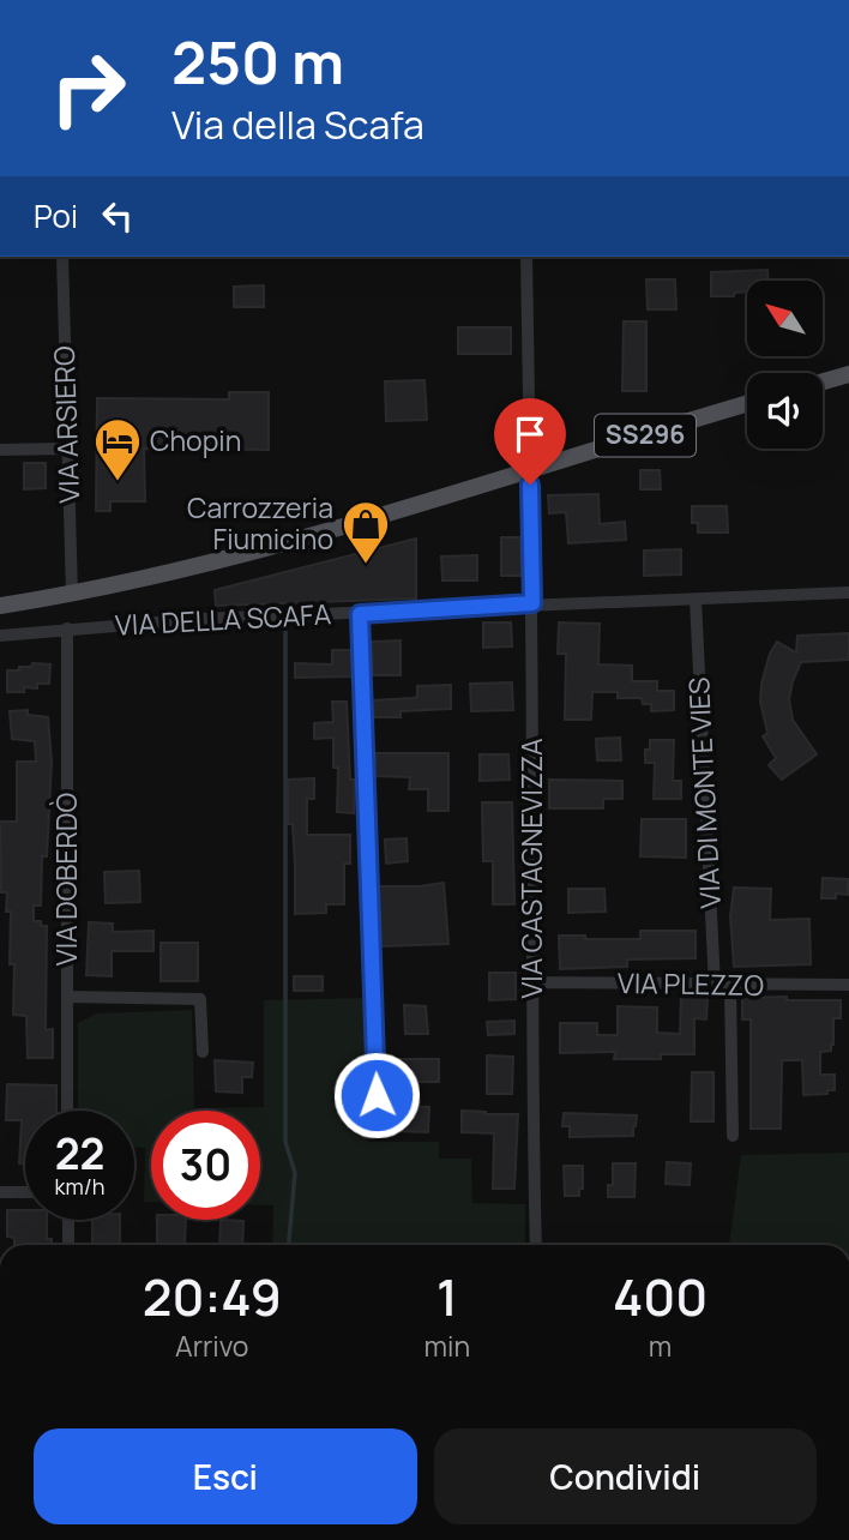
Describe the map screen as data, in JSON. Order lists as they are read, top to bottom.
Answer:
{
  "streets": {
    "main road": ["SS296"],
    "street": [
      "VIA ARSIERO",
      "VIA DELLA SCAFA",
      "VIA DI MONTE VIES",
      "VIA CASTAGNEVIZZA",
      "VIA DOBERDÒ",
      "VIA PLEZZO"
    ]
  },
  "crossings": [
    ["VIA ARSIERO", "SS296"],
    ["SS296", "VIA CASTAGNEVIZZA"],
    ["VIA DELLA SCAFA", "VIA DI MONTE VIES"],
    ["VIA DELLA SCAFA", "VIA CASTAGNEVIZZA"],
    ["VIA DELLA SCAFA", "VIA DOBERDÒ"],
    ["VIA DI MONTE VIES", "VIA PLEZZO"],
    ["VIA CASTAGNEVIZZA", "VIA PLEZZO"]
  ],
  "places": {
    "hotel": ["Chopin"],
    "shop": ["Carrozzeria Fiumicino"]
  },
  "north": "top left",
  "page": {
    "turn": ["250 m", "Via della Scafa"],
    "then": "Poi",
    "speed": "22 km/h",
    "limit": "30",
    "eta": [
      "20:49",
      "Arrivo",
      "1",
      "min",
      "400",
      "m"
    ],
    "buttons": ["Esci", "Condividi"]
  }
}
